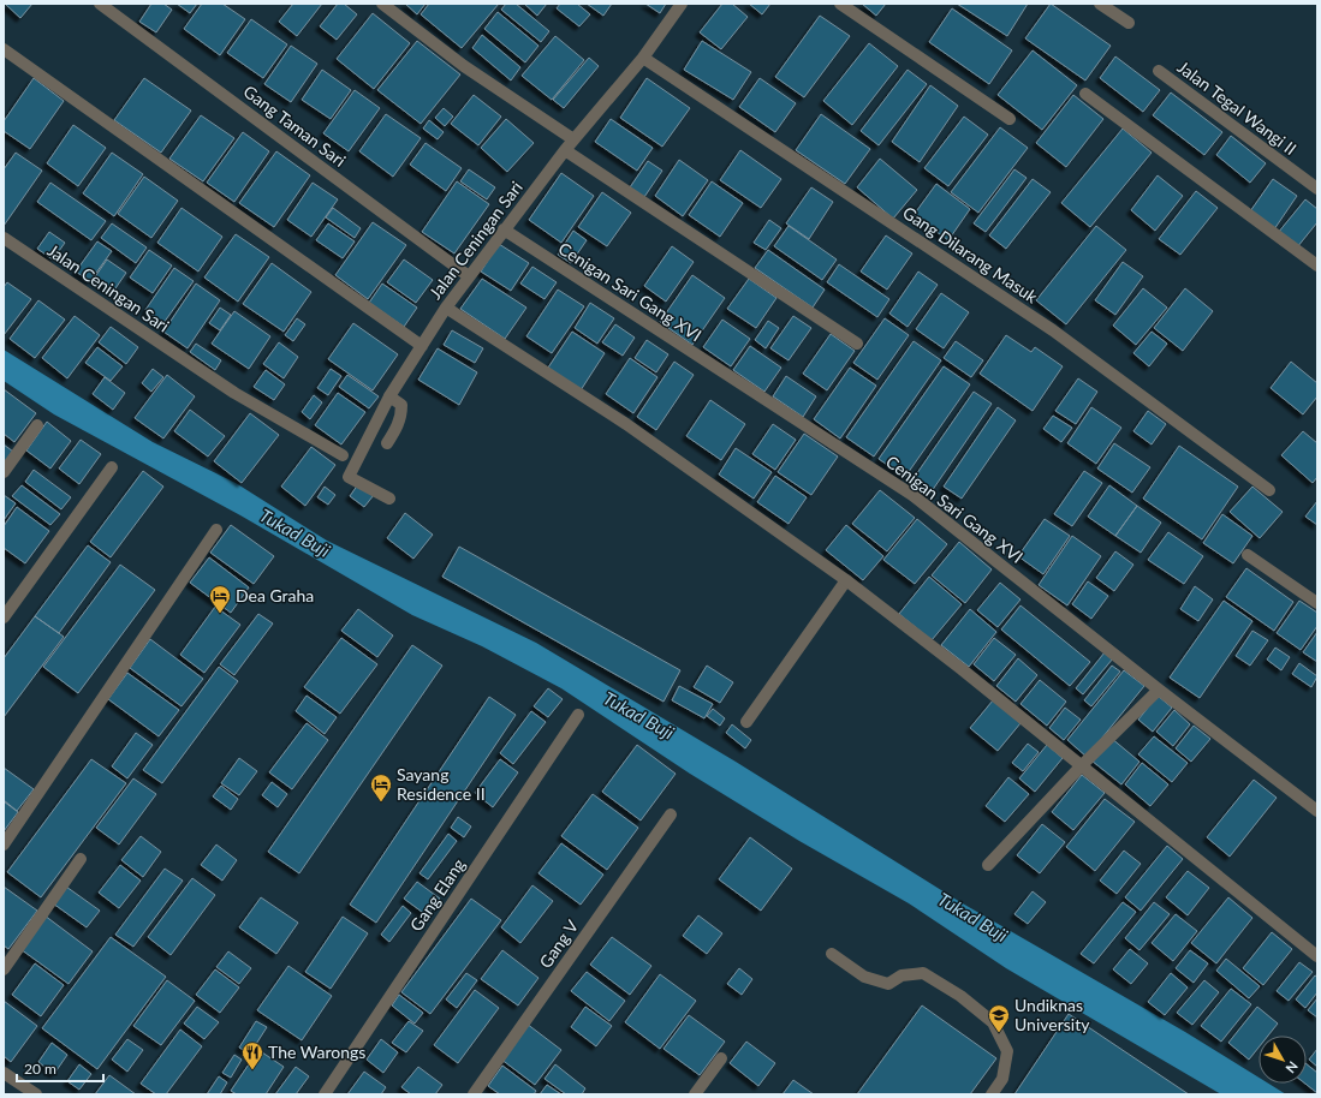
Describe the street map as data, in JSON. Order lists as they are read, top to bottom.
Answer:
{
  "streets": {
    "street": [
      "Jalan Tegal Wangi II",
      "Gang Taman Sari",
      "Jalan Ceningan Sari",
      "Gang Dilarang Masuk",
      "Cenigan Sari Gang XVI",
      "Gang Elang",
      "Gang V"
    ]
  },
  "crossings": [
    ["Gang Taman Sari", "Jalan Ceningan Sari"],
    ["Jalan Ceningan Sari", "Gang Dilarang Masuk"],
    ["Jalan Ceningan Sari", "Cenigan Sari Gang XVI"]
  ],
  "water": ["Tukad Buji"],
  "places": {
    "hotel": ["Dea Graha", "Sayang Residence II"],
    "school or university": ["Undiknas University"],
    "restaurant": ["The Warongs"]
  },
  "scale_bar": "20 m",
  "north": "bottom right"
}
